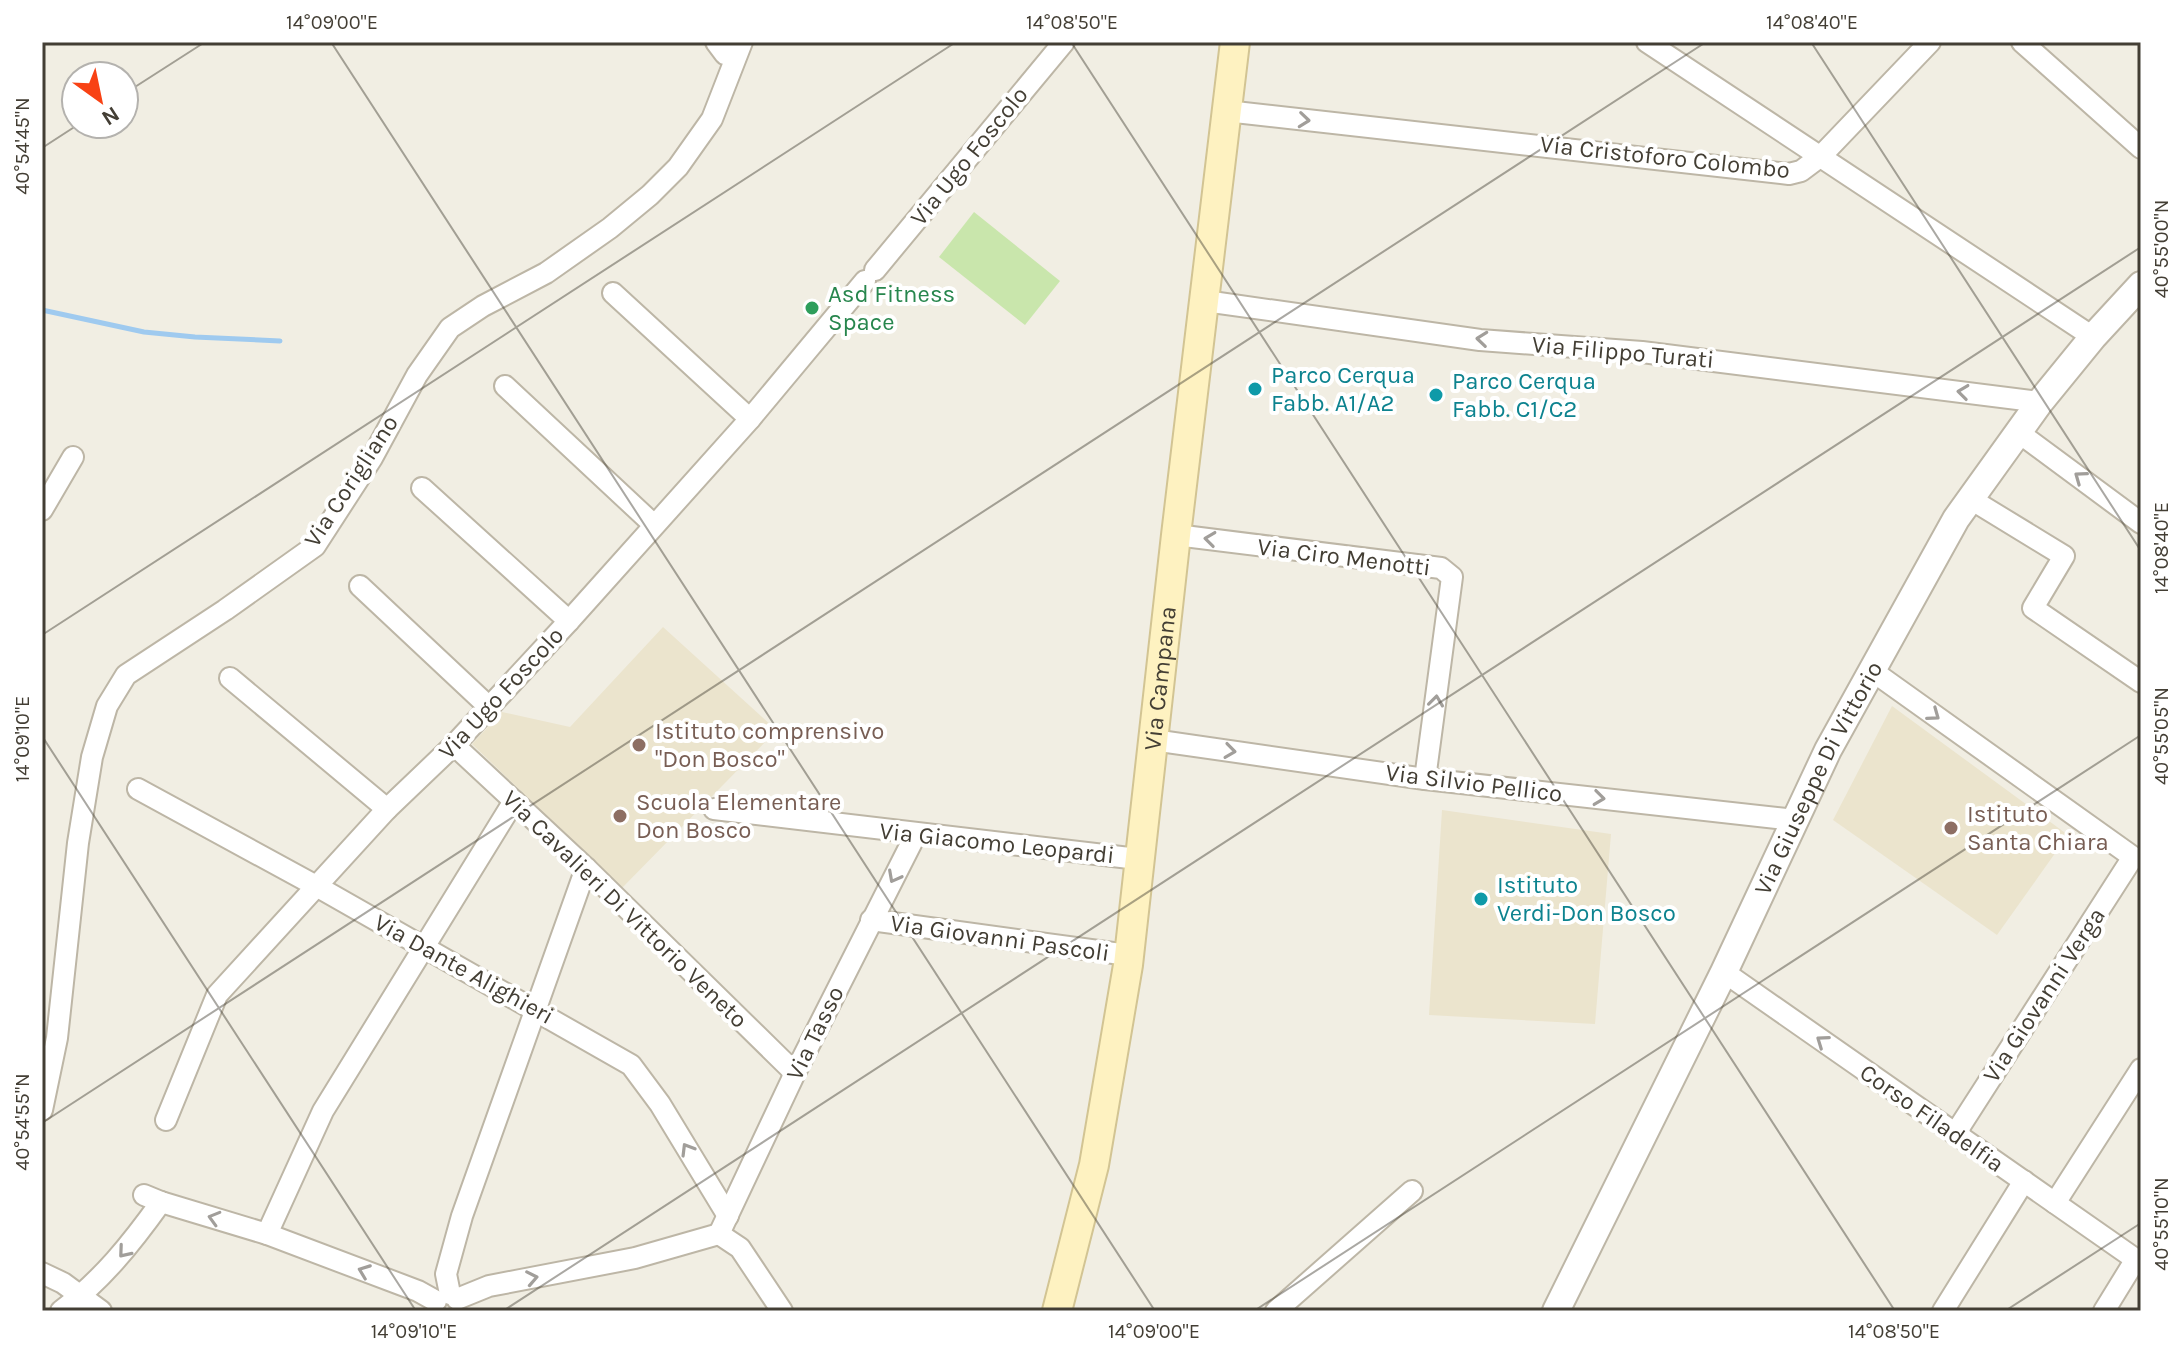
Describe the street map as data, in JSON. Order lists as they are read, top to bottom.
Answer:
{
  "streets": {
    "main road": ["Via Campana"],
    "street": [
      "Via Ugo Foscolo",
      "Via Cristoforo Colombo",
      "Via Filippo Turati",
      "Via Corigliano",
      "Via Ciro Menotti",
      "Via Giuseppe Di Vittorio",
      "Via Silvio Pellico",
      "Via Giacomo Leopardi",
      "Via Cavalieri Di Vittorio Veneto",
      "Via Giovanni Pascoli",
      "Via Dante Alighieri",
      "Via Giovanni Verga",
      "Via Tasso",
      "Corso Filadelfia"
    ]
  },
  "crossings": [
    ["Via Ugo Foscolo", "Via Cavalieri Di Vittorio Veneto"],
    ["Via Ugo Foscolo", "Via Dante Alighieri"],
    ["Via Cristoforo Colombo", "Via Campana"],
    ["Via Cristoforo Colombo", "Via Giuseppe Di Vittorio"],
    ["Via Filippo Turati", "Via Campana"],
    ["Via Filippo Turati", "Via Giuseppe Di Vittorio"],
    ["Via Ciro Menotti", "Via Campana"],
    ["Via Ciro Menotti", "Via Silvio Pellico"],
    ["Via Campana", "Via Silvio Pellico"],
    ["Via Campana", "Via Giacomo Leopardi"],
    ["Via Campana", "Via Giovanni Pascoli"],
    ["Via Giuseppe Di Vittorio", "Via Silvio Pellico"],
    ["Via Giuseppe Di Vittorio", "Via Giovanni Verga"],
    ["Via Giuseppe Di Vittorio", "Corso Filadelfia"],
    ["Via Giacomo Leopardi", "Via Tasso"],
    ["Via Cavalieri Di Vittorio Veneto", "Via Tasso"],
    ["Via Giovanni Pascoli", "Via Tasso"],
    ["Via Dante Alighieri", "Via Tasso"],
    ["Via Giovanni Verga", "Corso Filadelfia"]
  ],
  "one_way": [
    "Via Cristoforo Colombo",
    "Via Filippo Turati",
    "Via Silvio Pellico",
    "Corso Filadelfia"
  ],
  "places": [
    "Asd Fitness Space",
    "Parco Cerqua Fabb. A1/A2",
    "Parco Cerqua Fabb. C1/C2",
    "Istituto comprensivo \"Don Bosco\"",
    "Scuola Elementare Don Bosco",
    "Istituto Santa Chiara",
    "Istituto Verdi-Don Bosco"
  ],
  "north": "bottom right",
  "coordinates": [
    "14°09'00\"E",
    "14°08'50\"E",
    "14°08'40\"E",
    "40°54'45\"N",
    "40°55'00\"N",
    "40°55'05\"N",
    "14°09'10\"E",
    "40°54'55\"N",
    "40°55'10\"N"
  ]
}
